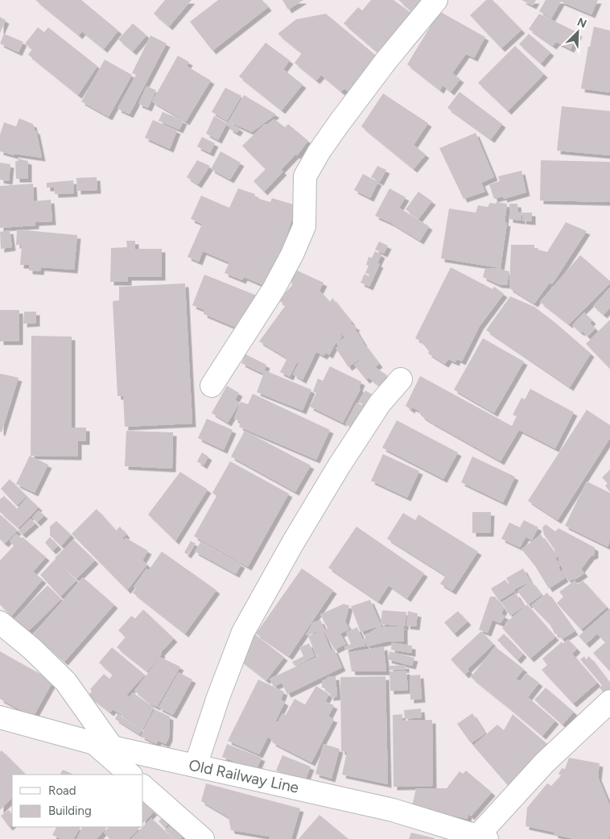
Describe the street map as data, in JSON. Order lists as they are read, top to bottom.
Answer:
{
  "streets": {
    "street": ["Old Railway Line"]
  },
  "legend": ["Road", "Building"],
  "north": "top right"
}
